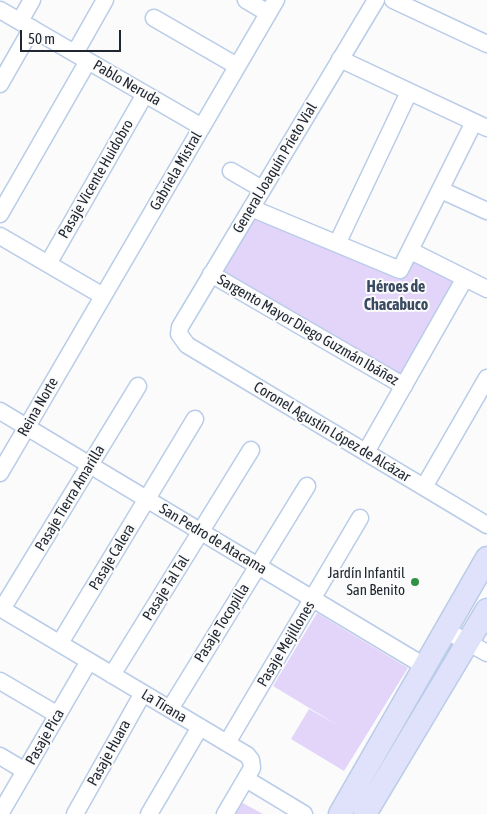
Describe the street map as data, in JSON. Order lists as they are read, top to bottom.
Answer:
{
  "streets": {
    "street": [
      "Pablo Neruda",
      "General Joaquín Prieto Vial",
      "Gabriela Mistral",
      "Pasaje Vicente Huidobro",
      "Sargento Mayor Diego Guzmán Ibáñez",
      "Reina Norte",
      "Coronel Agustín López de Alcázar",
      "Pasaje Tierra Amarilla",
      "San Pedro de Atacama",
      "Pasaje Calera",
      "Pasaje Tal Tal",
      "Pasaje Tocopilla",
      "Pasaje Mejillones",
      "La Tirana",
      "Pasaje Pica",
      "Pasaje Huara"
    ]
  },
  "crossings": [
    ["Pablo Neruda", "Gabriela Mistral"],
    ["Pablo Neruda", "Pasaje Vicente Huidobro"],
    ["General Joaquín Prieto Vial", "Sargento Mayor Diego Guzmán Ibáñez"],
    ["General Joaquín Prieto Vial", "Coronel Agustín López de Alcázar"],
    ["Gabriela Mistral", "Reina Norte"],
    ["Reina Norte", "San Pedro de Atacama"],
    ["Pasaje Tierra Amarilla", "San Pedro de Atacama"],
    ["Pasaje Tierra Amarilla", "La Tirana"],
    ["San Pedro de Atacama", "Pasaje Calera"],
    ["San Pedro de Atacama", "Pasaje Tal Tal"],
    ["San Pedro de Atacama", "Pasaje Tocopilla"],
    ["San Pedro de Atacama", "Pasaje Mejillones"],
    ["Pasaje Calera", "La Tirana"],
    ["Pasaje Tal Tal", "La Tirana"],
    ["Pasaje Tocopilla", "La Tirana"],
    ["Pasaje Mejillones", "La Tirana"],
    ["La Tirana", "Pasaje Pica"],
    ["La Tirana", "Pasaje Huara"]
  ],
  "districts": ["Héroes de Chacabuco"],
  "places": ["Jardín Infantil San Benito"],
  "scale_bar": "50 m"
}
